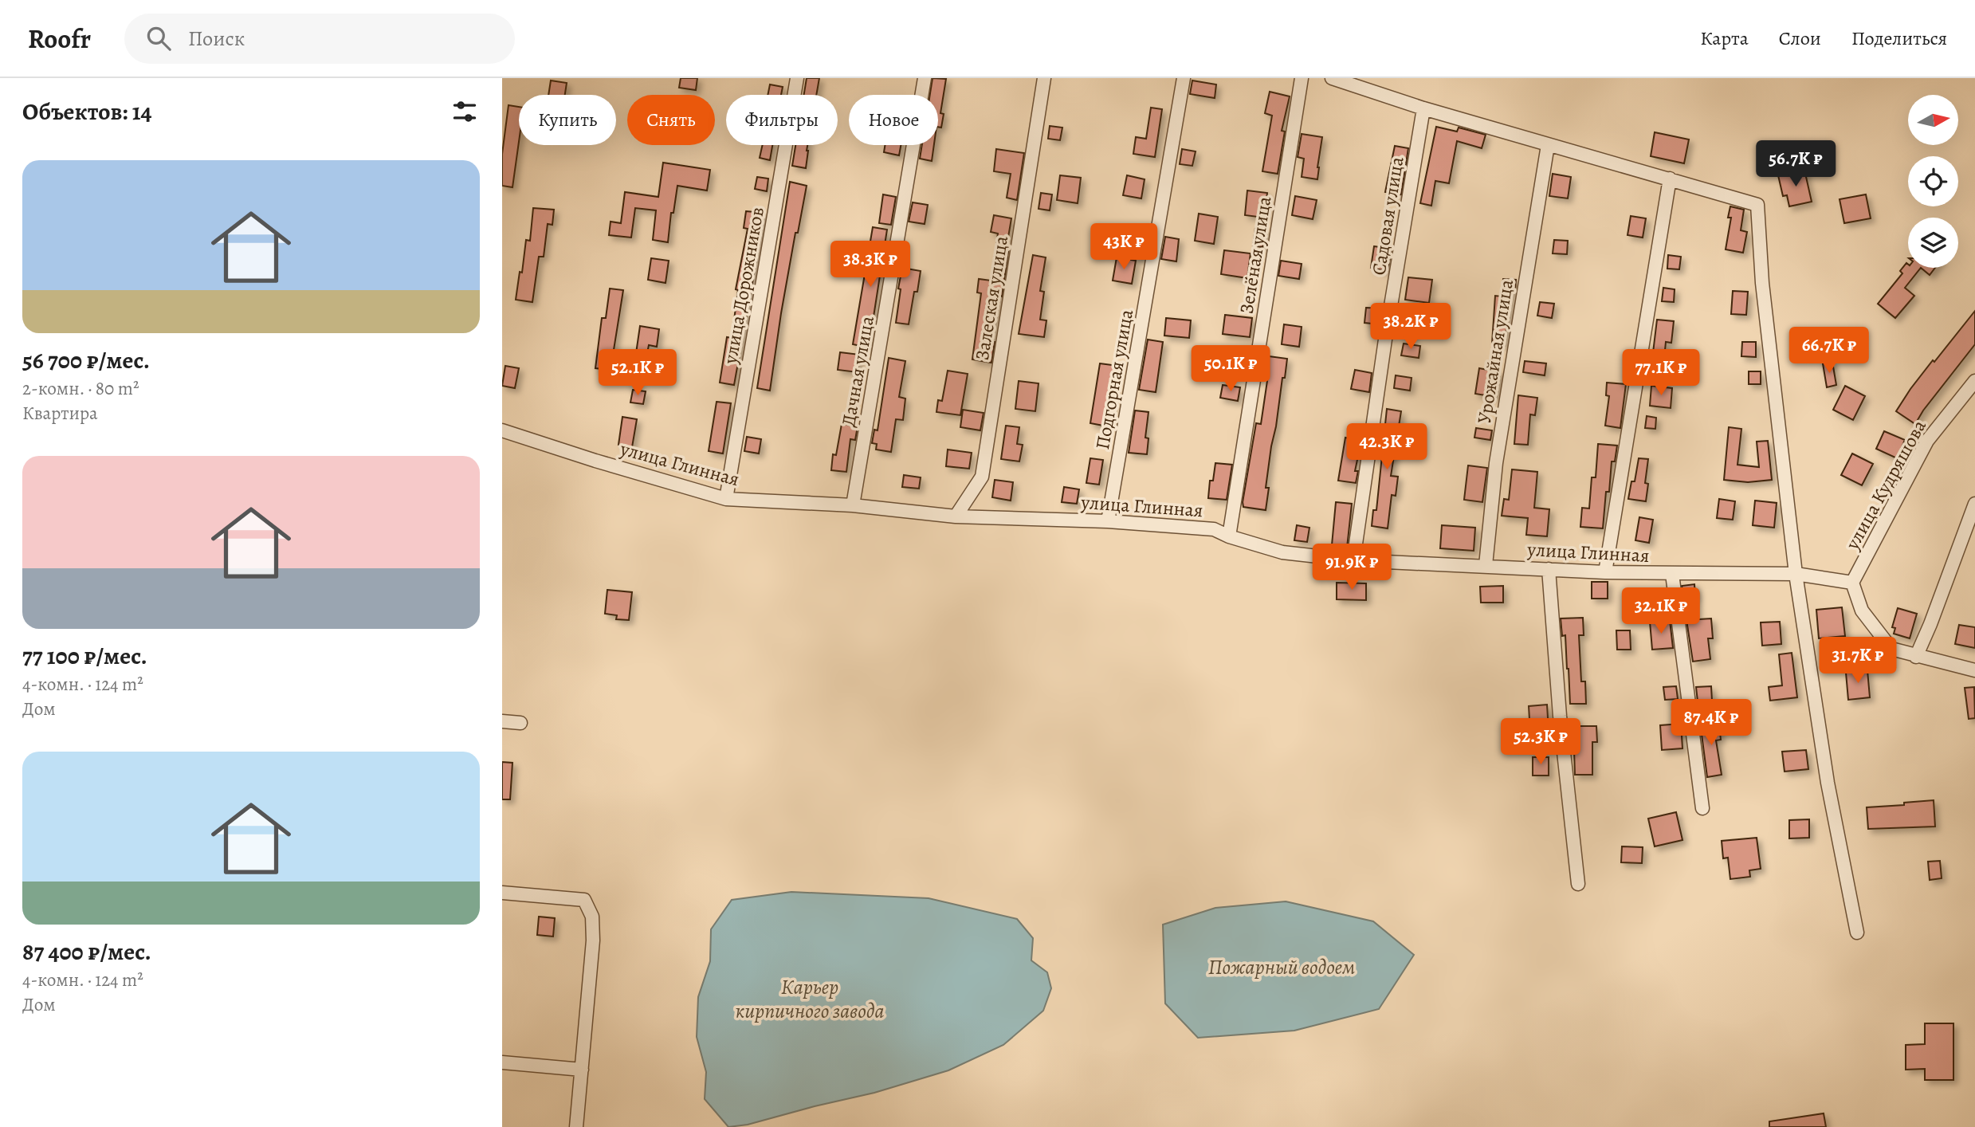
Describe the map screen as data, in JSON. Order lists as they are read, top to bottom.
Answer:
{
  "streets": {
    "street": [
      "Садовая улица",
      "Зелёная улица",
      "улица Дорожников",
      "Залеская улица",
      "Урожайная улица",
      "Дачная улица",
      "Подгорная улица",
      "улица Глинная",
      "улица Кудряшова"
    ]
  },
  "crossings": [
    ["Садовая улица", "улица Глинная"],
    ["Зелёная улица", "улица Глинная"],
    ["улица Дорожников", "улица Глинная"],
    ["Залеская улица", "улица Глинная"],
    ["Урожайная улица", "улица Глинная"],
    ["Дачная улица", "улица Глинная"],
    ["Подгорная улица", "улица Глинная"],
    ["улица Глинная", "улица Кудряшова"]
  ],
  "water": ["Пожарный водоем", "Карьер кирпичного завода"],
  "north": "right",
  "page": {
    "header": "Roofr",
    "search": "Поиск",
    "nav": ["Карта", "Слои", "Поделиться"],
    "heading": "Объектов: 14",
    "chip": [
      "Купить",
      "Снять",
      "Фильтры",
      "Новое"
    ],
    "price": [
      "56.7K ₽",
      "43K ₽",
      "38.3K ₽",
      "38.2K ₽",
      "66.7K ₽",
      "50.1K ₽",
      "52.1K ₽",
      "77.1K ₽",
      "42.3K ₽",
      "91.9K ₽",
      "32.1K ₽",
      "31.7K ₽",
      "87.4K ₽",
      "52.3K ₽"
    ],
    "list": [
      {
        "name": "56 700 ₽/мес.",
        "note": "2-комн. · 80 m² · Квартира"
      },
      {
        "name": "77 100 ₽/мес.",
        "note": "4-комн. · 124 m² · Дом"
      },
      {
        "name": "87 400 ₽/мес.",
        "note": "4-комн. · 124 m² · Дом"
      }
    ]
  }
}
